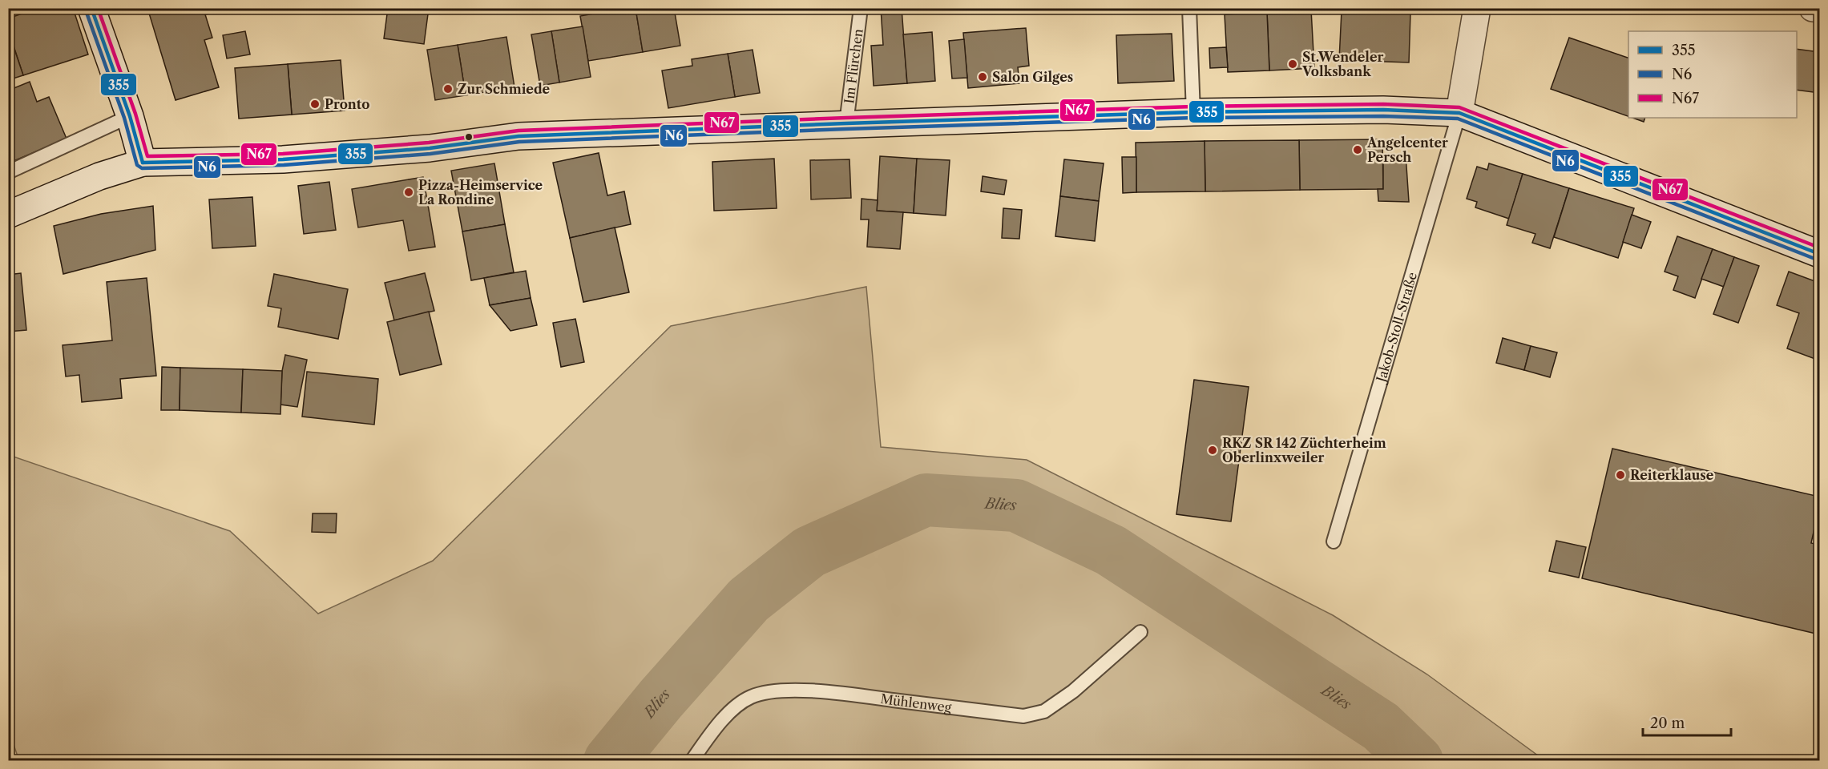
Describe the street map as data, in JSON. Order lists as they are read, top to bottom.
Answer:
{
  "streets": {
    "lane": ["Im Flürchen", "Jakob-Stoll-Straße", "Mühlenweg"]
  },
  "water": ["Blies"],
  "places": [
    "St.Wendeler Volksbank",
    "Salon Gilges",
    "Zur Schmiede",
    "Pronto",
    "Angelcenter Persch",
    "Pizza-Heimservice La Rondine",
    "RKZ SR 142 Züchterheim Oberlinxweiler",
    "Reiterklause"
  ],
  "lines": ["transit line 355", "transit line N67", "transit line N6"],
  "legend": ["355", "N6", "N67"],
  "scale_bar": "20 m"
}
